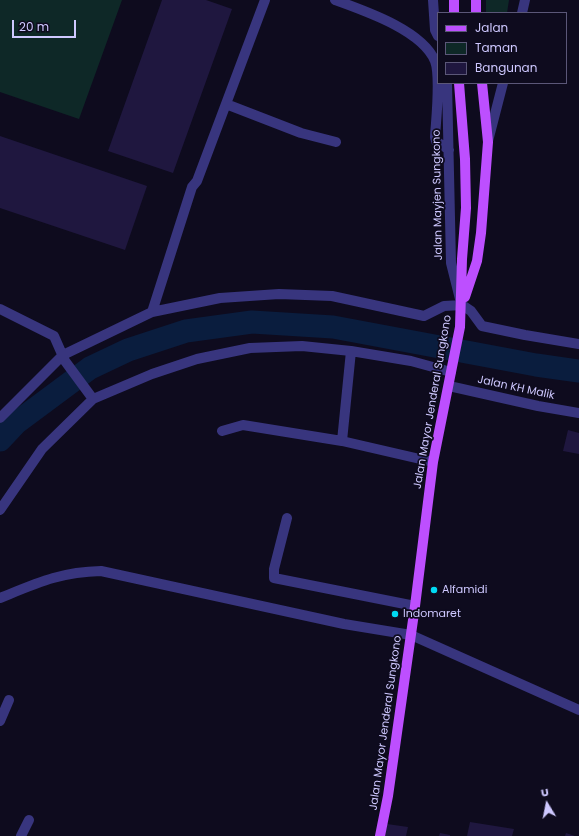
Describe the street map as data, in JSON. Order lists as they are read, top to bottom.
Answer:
{
  "streets": {
    "main road": ["Jalan Mayor Jenderal Sungkono"],
    "street": ["Jalan Mayjen Sungkono", "Jalan KH Malik"]
  },
  "crossings": [
    ["Jalan Mayjen Sungkono", "Jalan Mayor Jenderal Sungkono"],
    ["Jalan KH Malik", "Jalan Mayor Jenderal Sungkono"]
  ],
  "places": ["Alfamidi", "Indomaret"],
  "legend": ["Jalan", "Taman", "Bangunan"],
  "scale_bar": "20 m",
  "north": "top"
}
